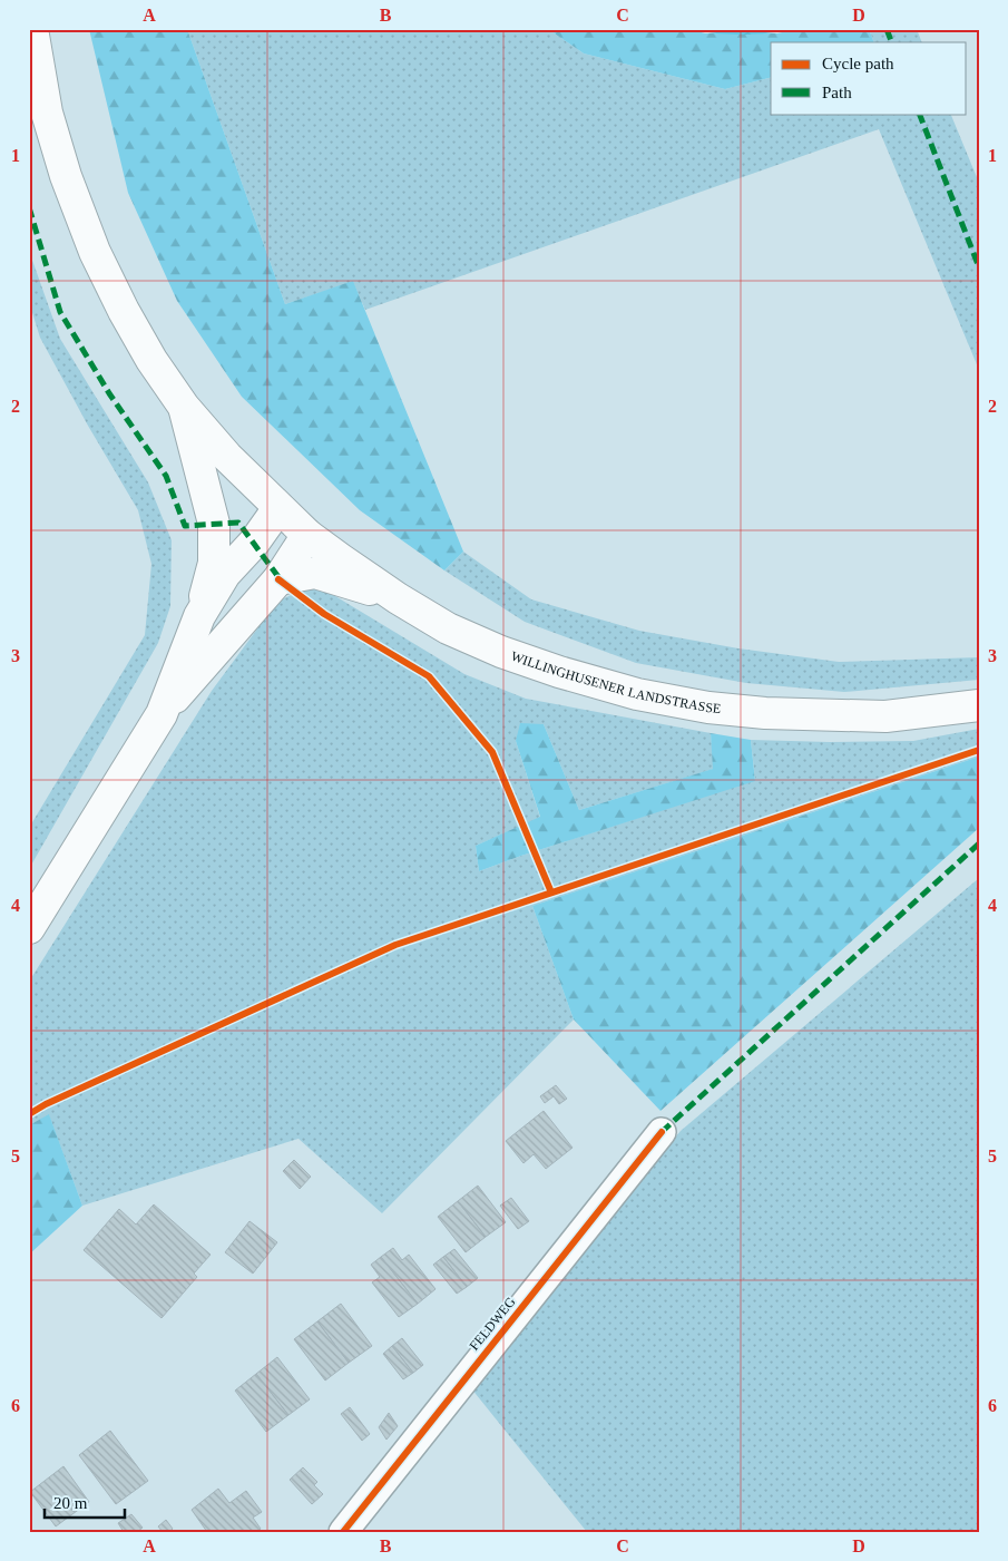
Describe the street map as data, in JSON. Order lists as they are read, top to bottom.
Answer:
{
  "streets": {
    "main road": ["WILLINGHUSENER LANDSTRASSE"],
    "street": ["FELDWEG"]
  },
  "legend": ["Cycle path", "Path"],
  "scale_bar": "20 m",
  "grid": {
    "columns": [
      "A",
      "B",
      "C",
      "D"
    ],
    "rows": [
      "1",
      "2",
      "3",
      "4",
      "5",
      "6"
    ]
  }
}
